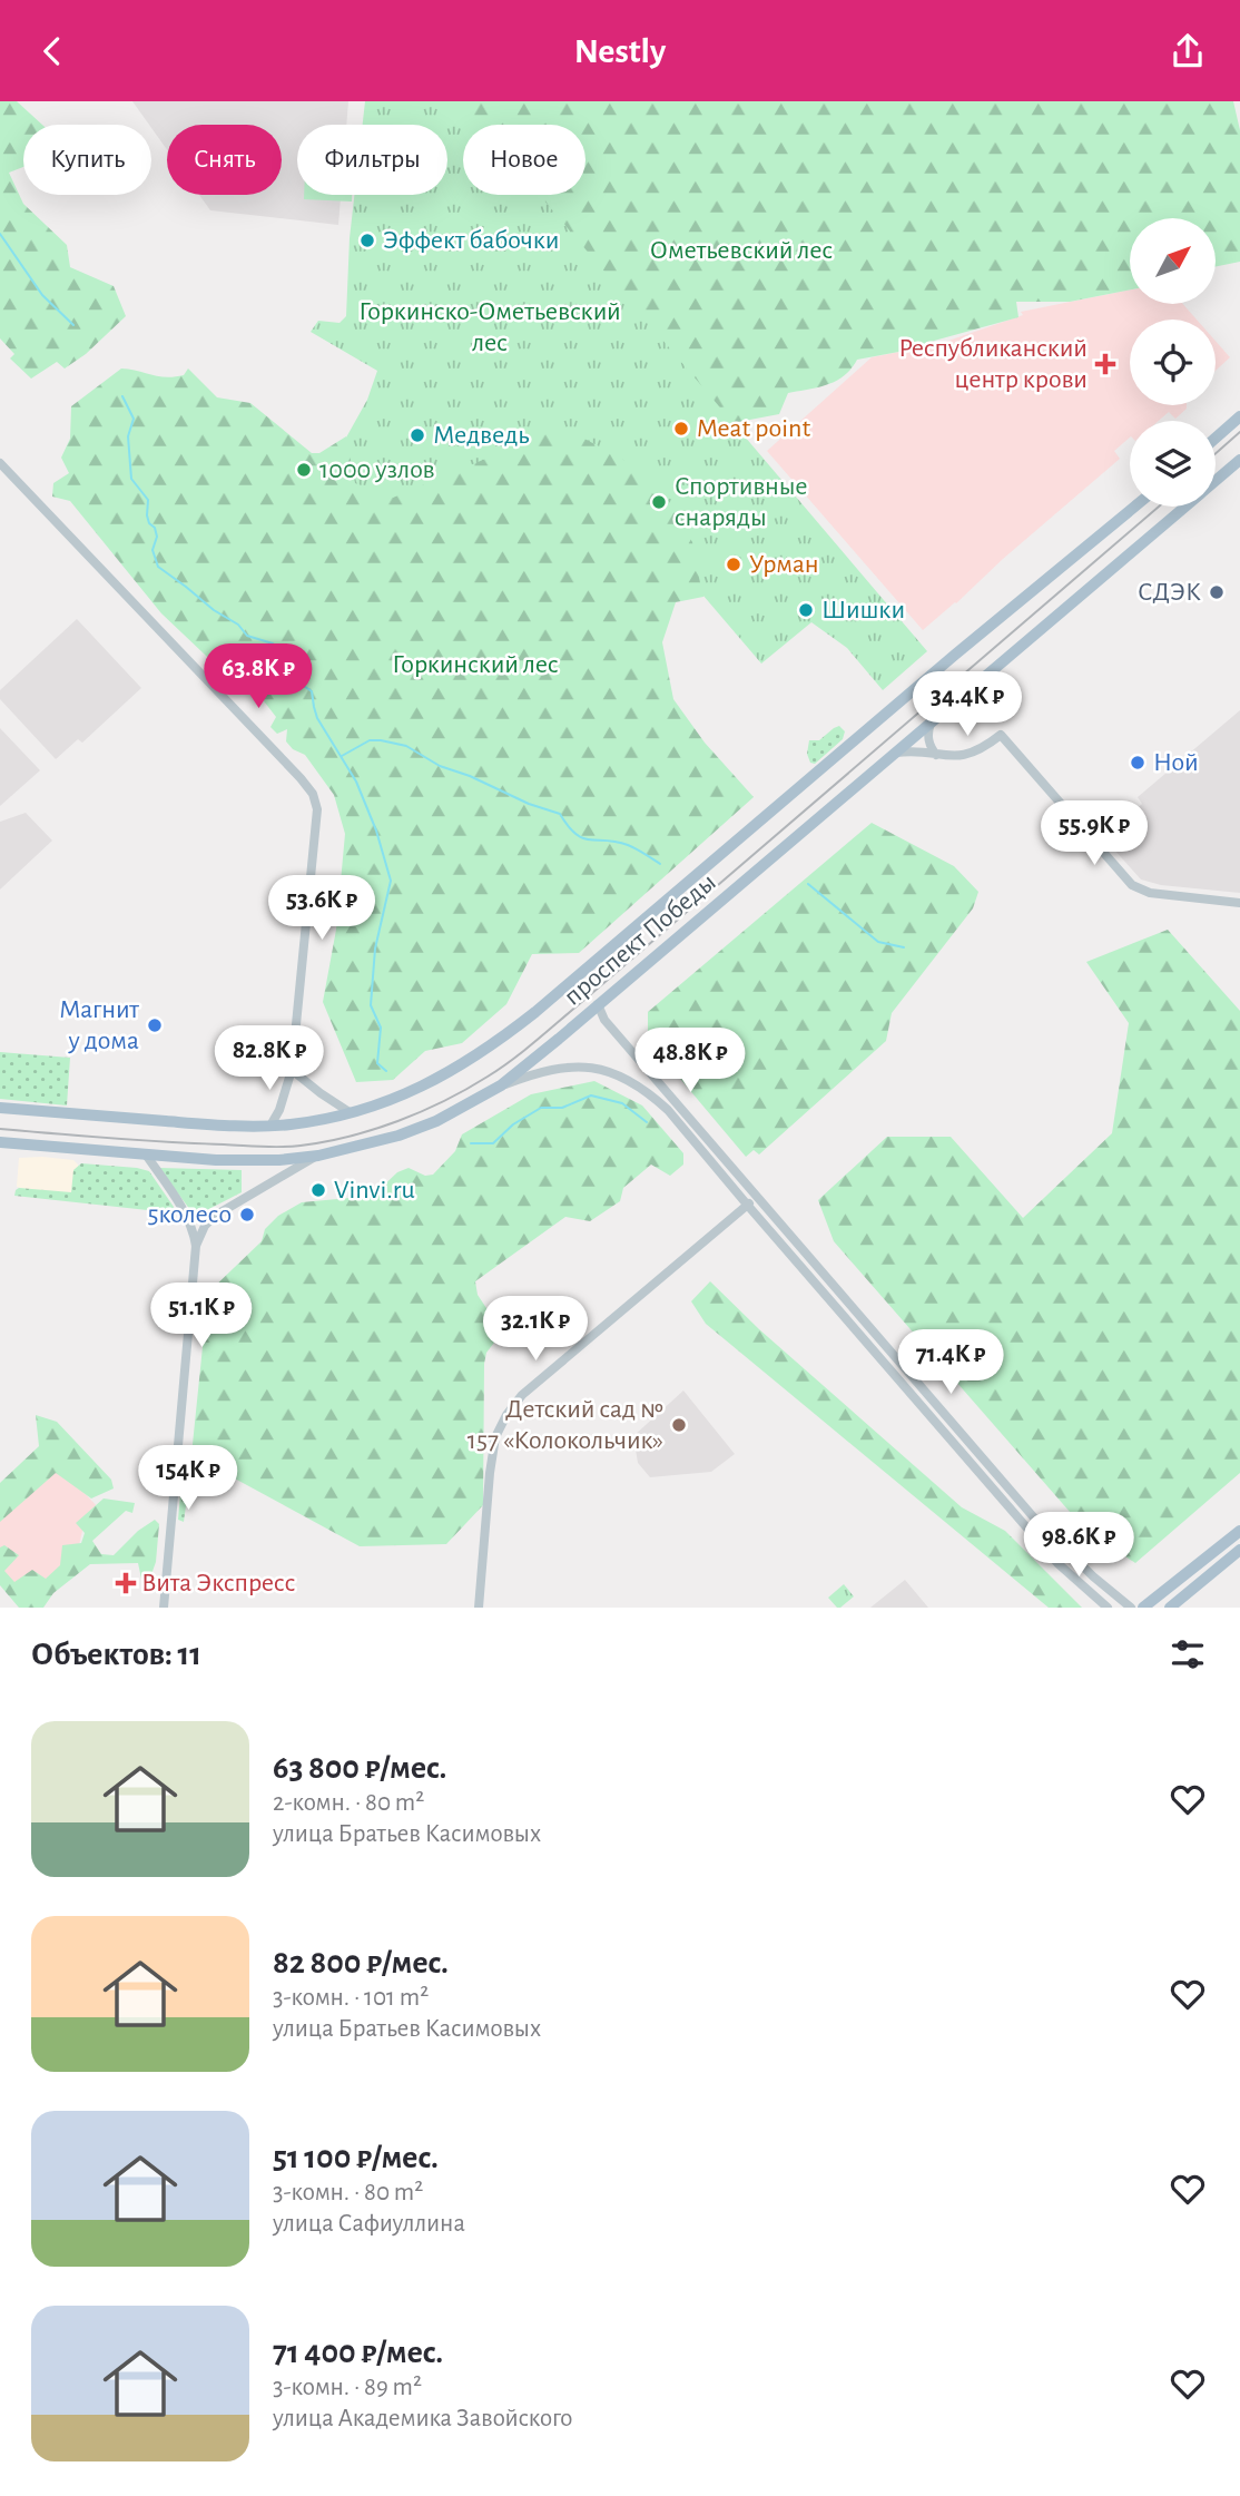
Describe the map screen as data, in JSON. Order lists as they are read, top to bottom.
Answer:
{
  "streets": {
    "main road": ["проспект Победы"]
  },
  "parks": ["Ометьевский лес", "Горкинско-Ометьевский лес", "Горкинский лес"],
  "places": {
    "other": [
      "Эффект бабочки",
      "Meat point",
      "Медведь",
      "1000 узлов",
      "Спортивные снаряды",
      "Урман",
      "СДЭК",
      "Шишки",
      "Ной",
      "Магнит у дома",
      "Vinvi.ru",
      "5колесо",
      "Детский сад № 157 «Колокольчик»"
    ],
    "health": ["Республиканский центр крови", "Вита Экспресс"]
  },
  "north": "top right",
  "page": {
    "header": "Nestly",
    "chip": [
      "Купить",
      "Снять",
      "Фильтры",
      "Новое"
    ],
    "price": [
      "63.8K ₽",
      "34.4K ₽",
      "55.9K ₽",
      "53.6K ₽",
      "82.8K ₽",
      "48.8K ₽",
      "51.1K ₽",
      "32.1K ₽",
      "71.4K ₽",
      "154K ₽",
      "98.6K ₽"
    ],
    "heading": "Объектов: 11",
    "list": [
      {
        "name": "63 800 ₽/мес.",
        "note": "2-комн. · 80 m² · улица Братьев Касимовых"
      },
      {
        "name": "82 800 ₽/мес.",
        "note": "3-комн. · 101 m² · улица Братьев Касимовых"
      },
      {
        "name": "51 100 ₽/мес.",
        "note": "3-комн. · 80 m² · улица Сафиуллина"
      },
      {
        "name": "71 400 ₽/мес.",
        "note": "3-комн. · 89 m² · улица Академика Завойского"
      }
    ]
  }
}
